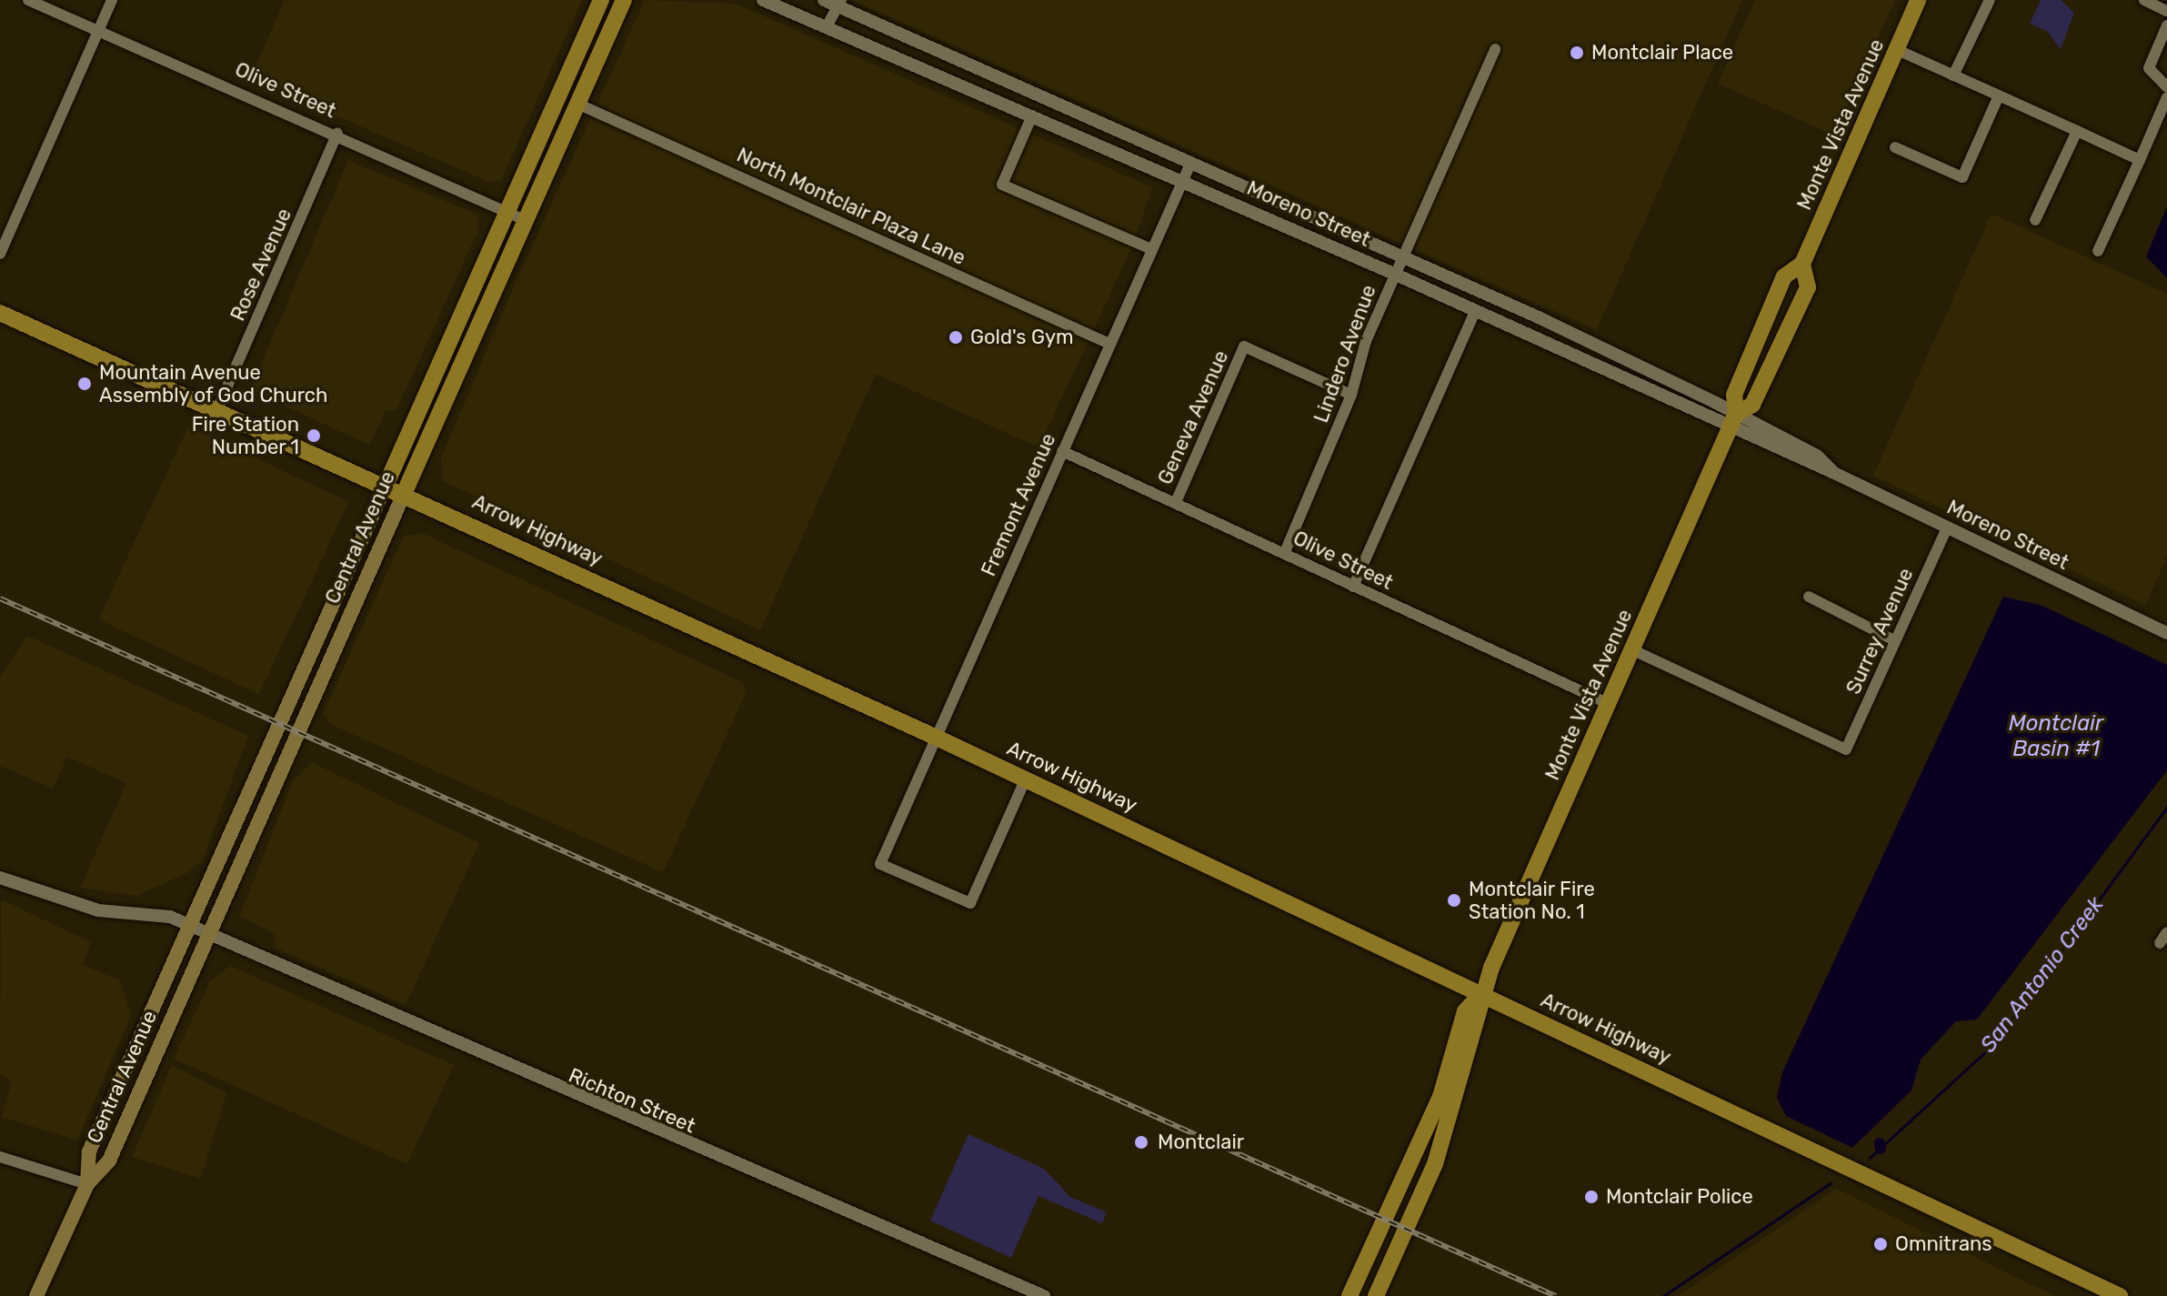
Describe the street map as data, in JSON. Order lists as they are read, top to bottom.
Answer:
{
  "streets": {
    "main road": ["Monte Vista Avenue", "Arrow Highway", "Central Avenue"],
    "street": [
      "Olive Street",
      "North Montclair Plaza Lane",
      "Moreno Street",
      "Rose Avenue",
      "Lindero Avenue",
      "Geneva Avenue",
      "Fremont Avenue",
      "Surrey Avenue",
      "Richton Street"
    ]
  },
  "crossings": [
    ["Olive Street", "Monte Vista Avenue"],
    ["Olive Street", "Rose Avenue"],
    ["Olive Street", "Lindero Avenue"],
    ["Olive Street", "Geneva Avenue"],
    ["Olive Street", "Fremont Avenue"],
    ["Olive Street", "Central Avenue"],
    ["Monte Vista Avenue", "Moreno Street"],
    ["Monte Vista Avenue", "Arrow Highway"],
    ["Monte Vista Avenue", "Surrey Avenue"],
    ["North Montclair Plaza Lane", "Fremont Avenue"],
    ["North Montclair Plaza Lane", "Central Avenue"],
    ["Moreno Street", "Lindero Avenue"],
    ["Moreno Street", "Fremont Avenue"],
    ["Moreno Street", "Surrey Avenue"],
    ["Rose Avenue", "Arrow Highway"],
    ["Lindero Avenue", "Geneva Avenue"],
    ["Fremont Avenue", "Arrow Highway"],
    ["Arrow Highway", "Central Avenue"],
    ["Central Avenue", "Richton Street"]
  ],
  "water": ["Montclair Basin #1", "San Antonio Creek"],
  "places": [
    "Montclair Place",
    "Gold's Gym",
    "Mountain Avenue Assembly of God Church",
    "Fire Station Number 1",
    "Montclair Fire Station No. 1",
    "Montclair",
    "Montclair Police",
    "Omnitrans"
  ]
}
